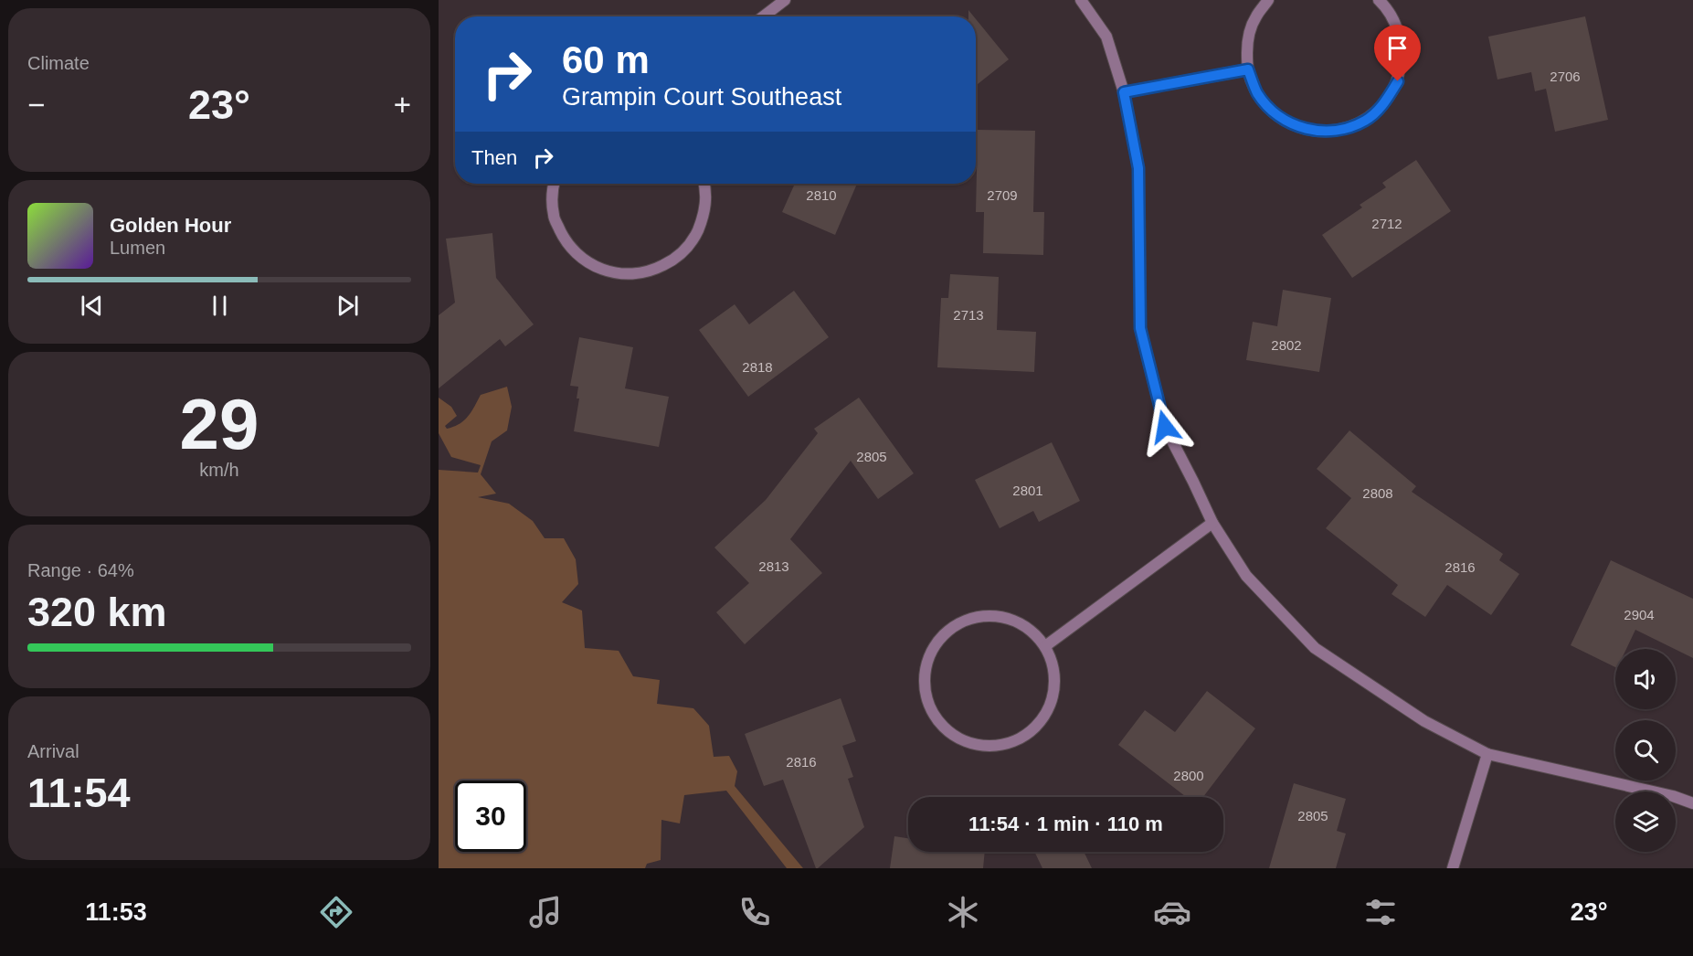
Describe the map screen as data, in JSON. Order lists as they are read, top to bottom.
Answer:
{
  "house_numbers": [
    "2706",
    "2810",
    "2709",
    "2712",
    "2713",
    "2802",
    "2818",
    "2805",
    "2801",
    "2808",
    "2813",
    "2816",
    "2904",
    "2816",
    "2800",
    "2805"
  ],
  "page": {
    "tile": [
      "Climate",
      ["29", "km/h"],
      ["Range · 64%", "320 km"],
      ["Arrival", "11:54"]
    ],
    "turn": ["60 m", "Grampin Court Southeast"],
    "heat": ["−", "23°", "+"],
    "then": "Then",
    "song": ["Golden Hour", "Lumen"],
    "limit": "30",
    "trip": "11:54 · 1 min · 110 m",
    "tabs": ["11:53", "23°"]
  }
}
